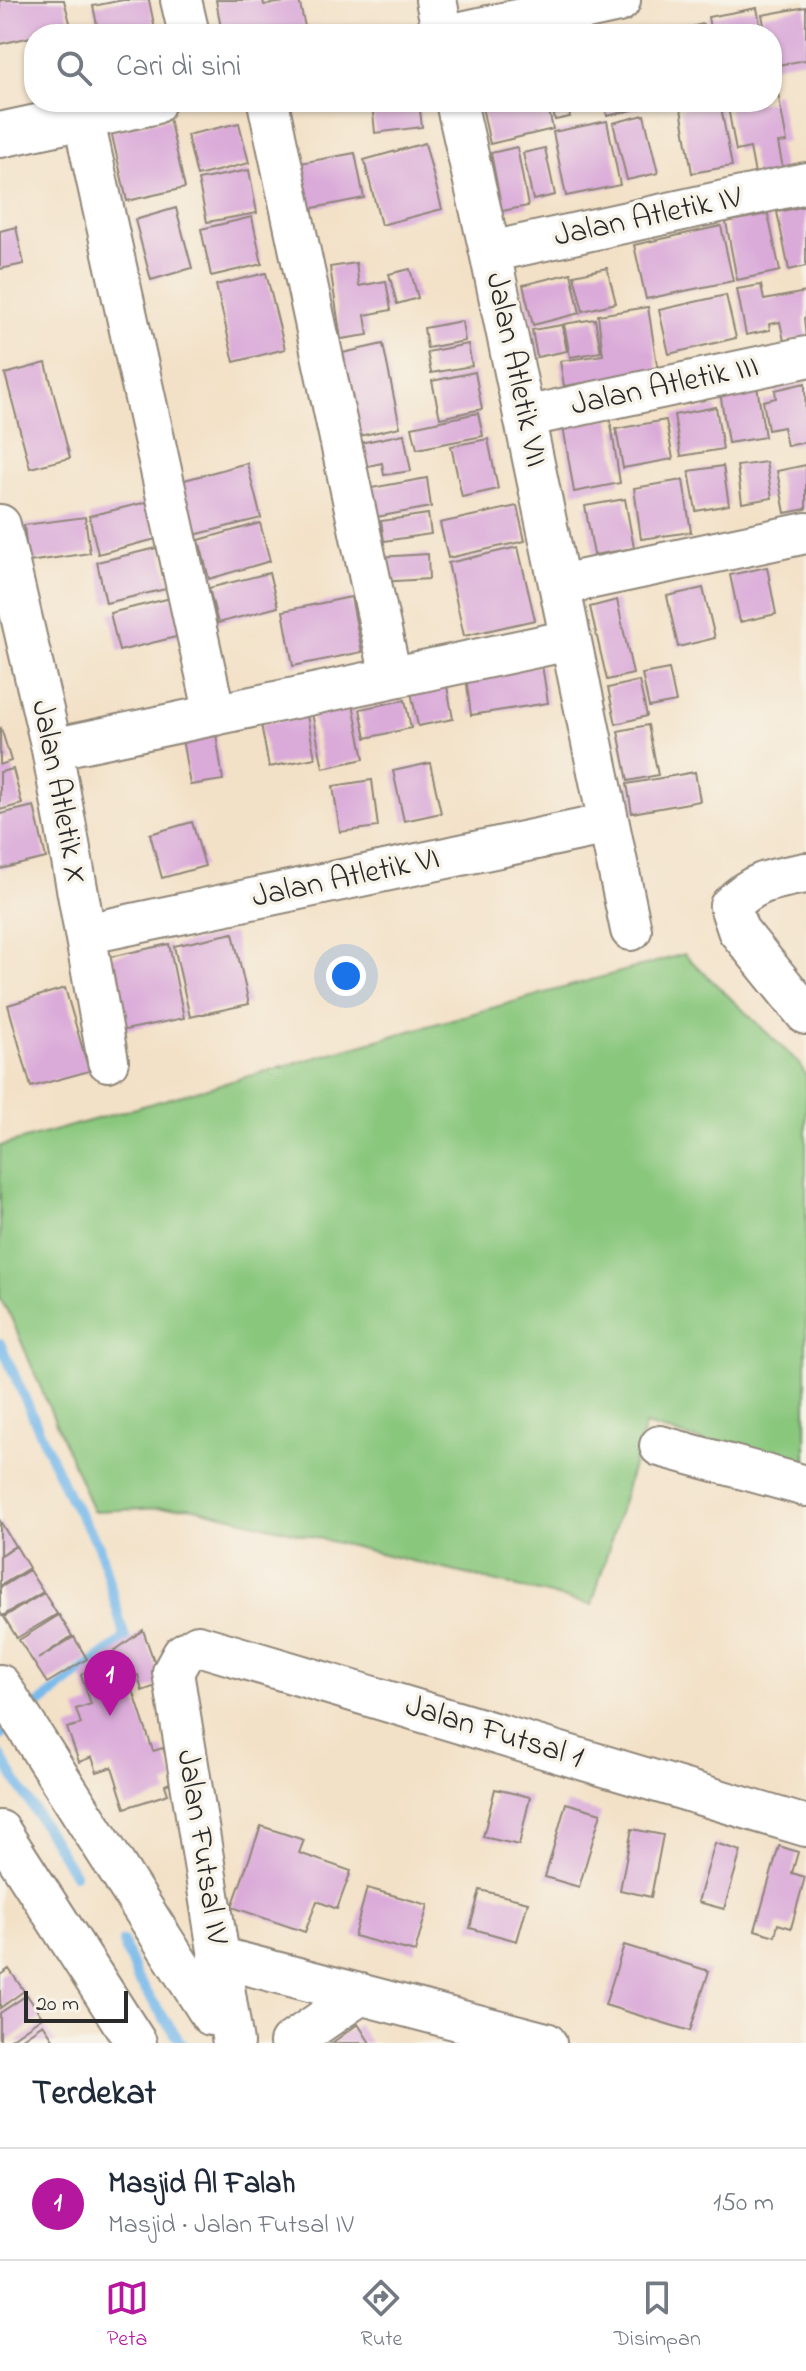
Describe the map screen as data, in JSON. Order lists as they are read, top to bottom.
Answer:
{
  "streets": {
    "street": [
      "Jalan Atletik IV",
      "Jalan Atletik VII",
      "Jalan Atletik III",
      "Jalan Atletik X",
      "Jalan Atletik VI",
      "Jalan Futsal 1",
      "Jalan Futsal IV"
    ]
  },
  "crossings": [
    ["Jalan Atletik IV", "Jalan Atletik VII"],
    ["Jalan Atletik VII", "Jalan Atletik III"],
    ["Jalan Atletik VII", "Jalan Atletik VI"],
    ["Jalan Atletik X", "Jalan Atletik VI"],
    ["Jalan Futsal 1", "Jalan Futsal IV"]
  ],
  "scale_bar": "20 m",
  "page": {
    "search": "Cari di sini",
    "pins": "1",
    "scale": "20 m",
    "heading": "Terdekat",
    "list": [
      {
        "mark": "1",
        "name": "Masjid Al Falah",
        "note": "Masjid · Jalan Futsal IV",
        "value": "150 m"
      }
    ],
    "nav": ["Peta", "Rute", "Disimpan"]
  }
}
